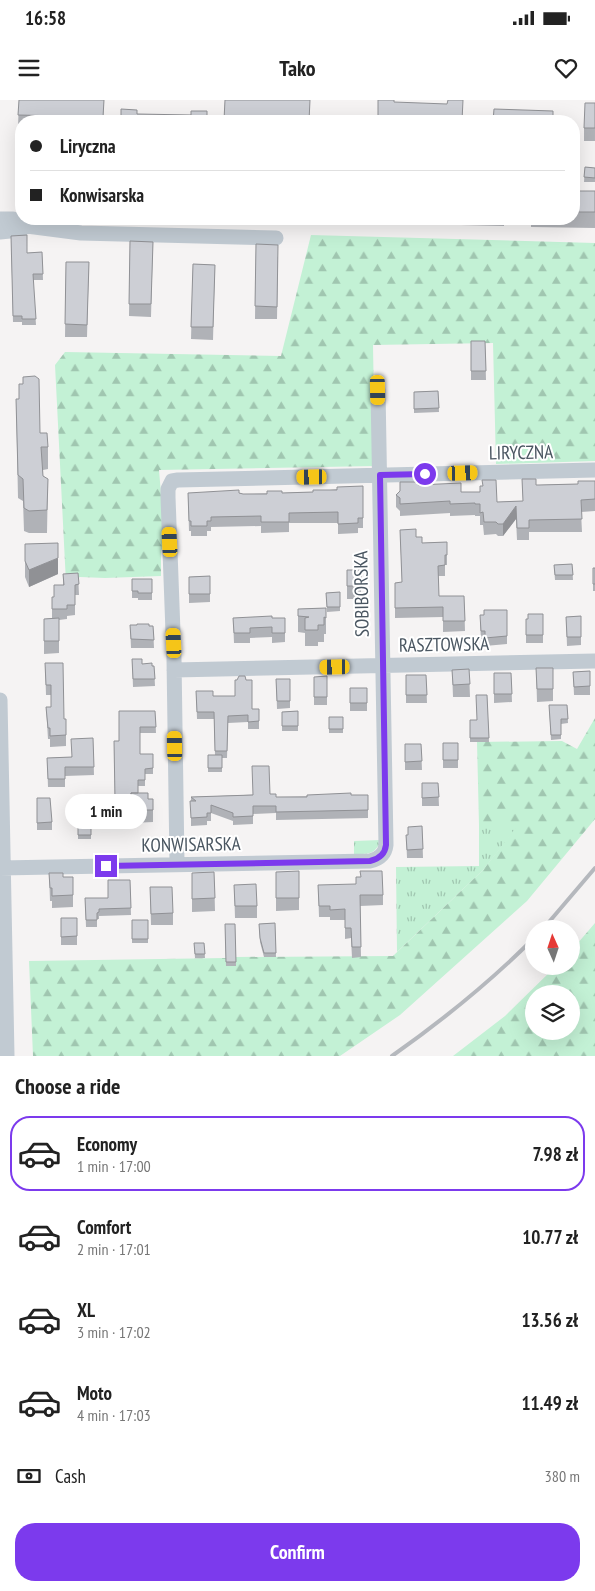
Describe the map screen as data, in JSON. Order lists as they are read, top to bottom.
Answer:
{
  "streets": {
    "street": [
      "LIRYCZNA",
      "SOBIBORSKA",
      "RASZTOWSKA",
      "KONWISARSKA"
    ]
  },
  "crossings": [
    ["LIRYCZNA", "SOBIBORSKA"],
    ["LIRYCZNA", "RASZTOWSKA"],
    ["SOBIBORSKA", "RASZTOWSKA"],
    ["SOBIBORSKA", "KONWISARSKA"]
  ],
  "north": "top",
  "page": {
    "status": "16:58",
    "header": "Tako",
    "banner": ["Liryczna", "Konwisarska"],
    "bubble": "1 min",
    "heading": "Choose a ride",
    "list": [
      {
        "name": "Economy",
        "note": "1 min · 17:00",
        "value": "7.98 zł"
      },
      {
        "name": "Comfort",
        "note": "2 min · 17:01",
        "value": "10.77 zł"
      },
      {
        "name": "XL",
        "note": "3 min · 17:02",
        "value": "13.56 zł"
      },
      {
        "name": "Moto",
        "note": "4 min · 17:03",
        "value": "11.49 zł"
      }
    ],
    "pay": ["Cash", "380 m"],
    "buttons": "Confirm"
  }
}
